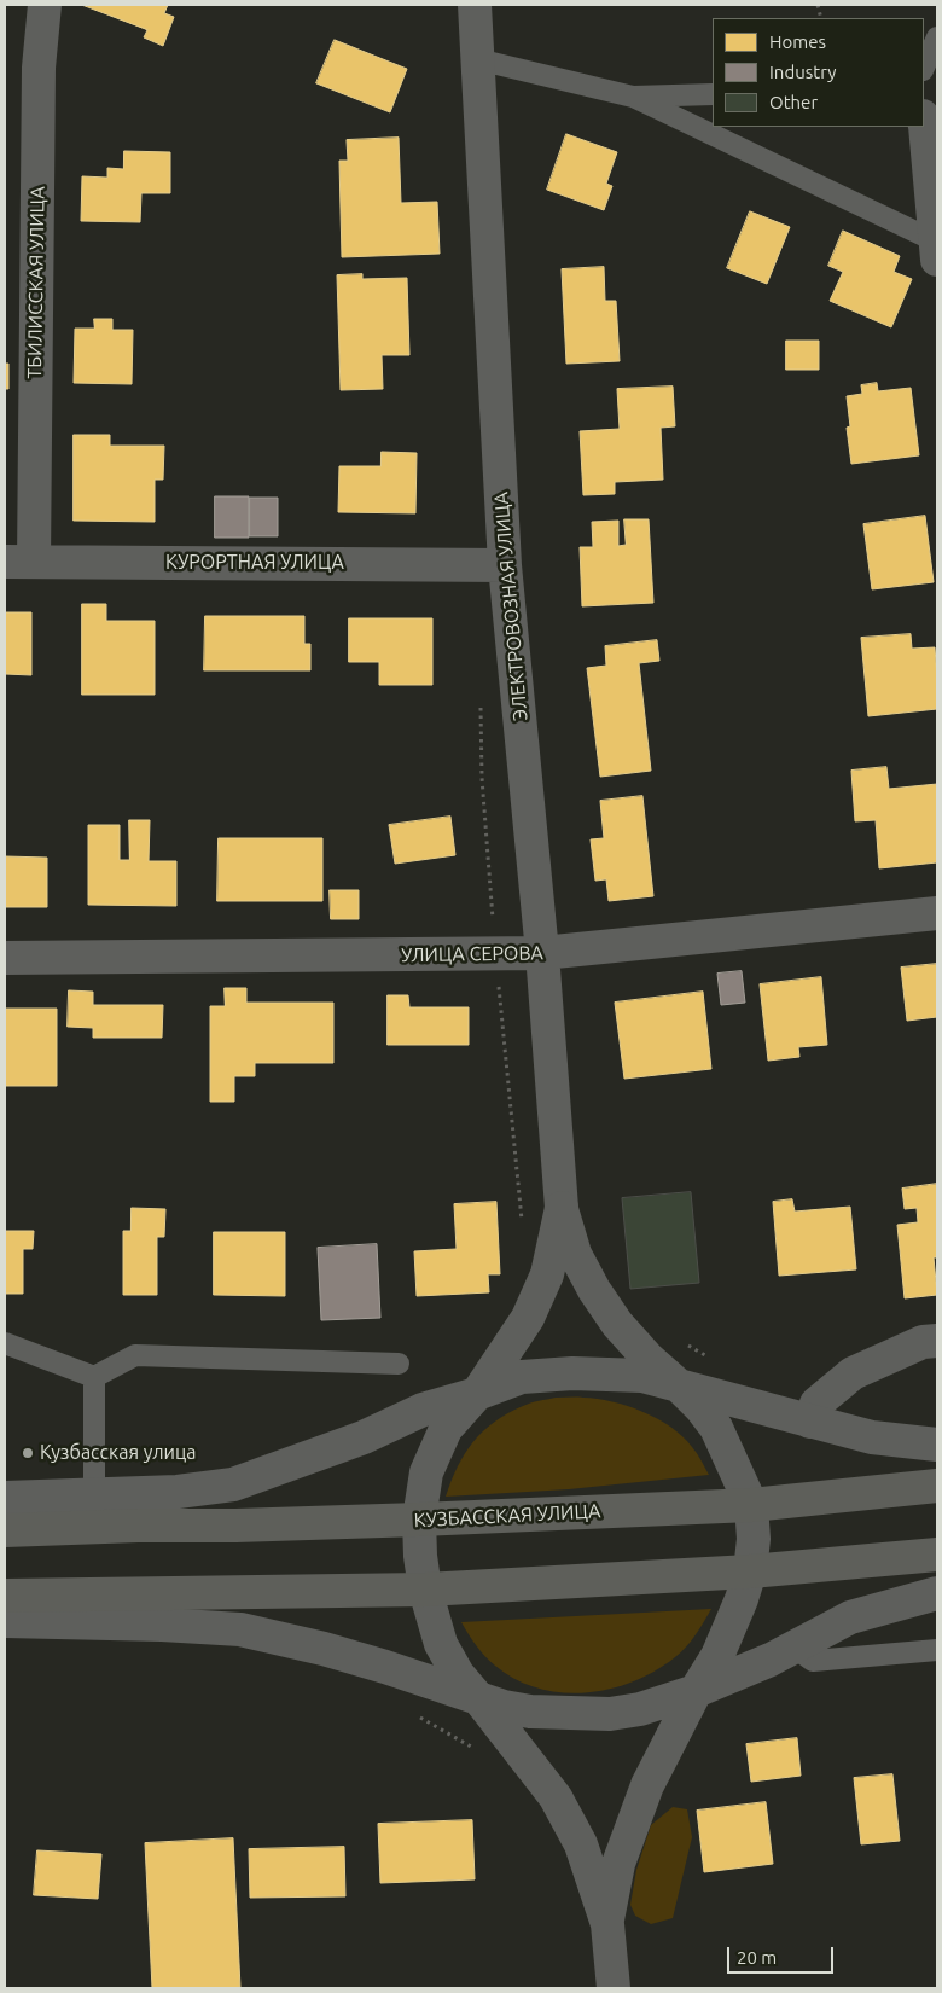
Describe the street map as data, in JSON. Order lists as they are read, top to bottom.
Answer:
{
  "streets": {
    "main road": ["КУЗБАССКАЯ УЛИЦА"],
    "street": [
      "ТБИЛИССКАЯ УЛИЦА",
      "КУРОРТНАЯ УЛИЦА",
      "ЭЛЕКТРОВОЗНАЯ УЛИЦА",
      "УЛИЦА СЕРОВА"
    ]
  },
  "crossings": [
    ["ТБИЛИССКАЯ УЛИЦА", "КУРОРТНАЯ УЛИЦА"],
    ["КУРОРТНАЯ УЛИЦА", "ЭЛЕКТРОВОЗНАЯ УЛИЦА"],
    ["ЭЛЕКТРОВОЗНАЯ УЛИЦА", "УЛИЦА СЕРОВА"]
  ],
  "places": ["Кузбасская улица"],
  "legend": ["Homes", "Industry", "Other"],
  "scale_bar": "20 m"
}
